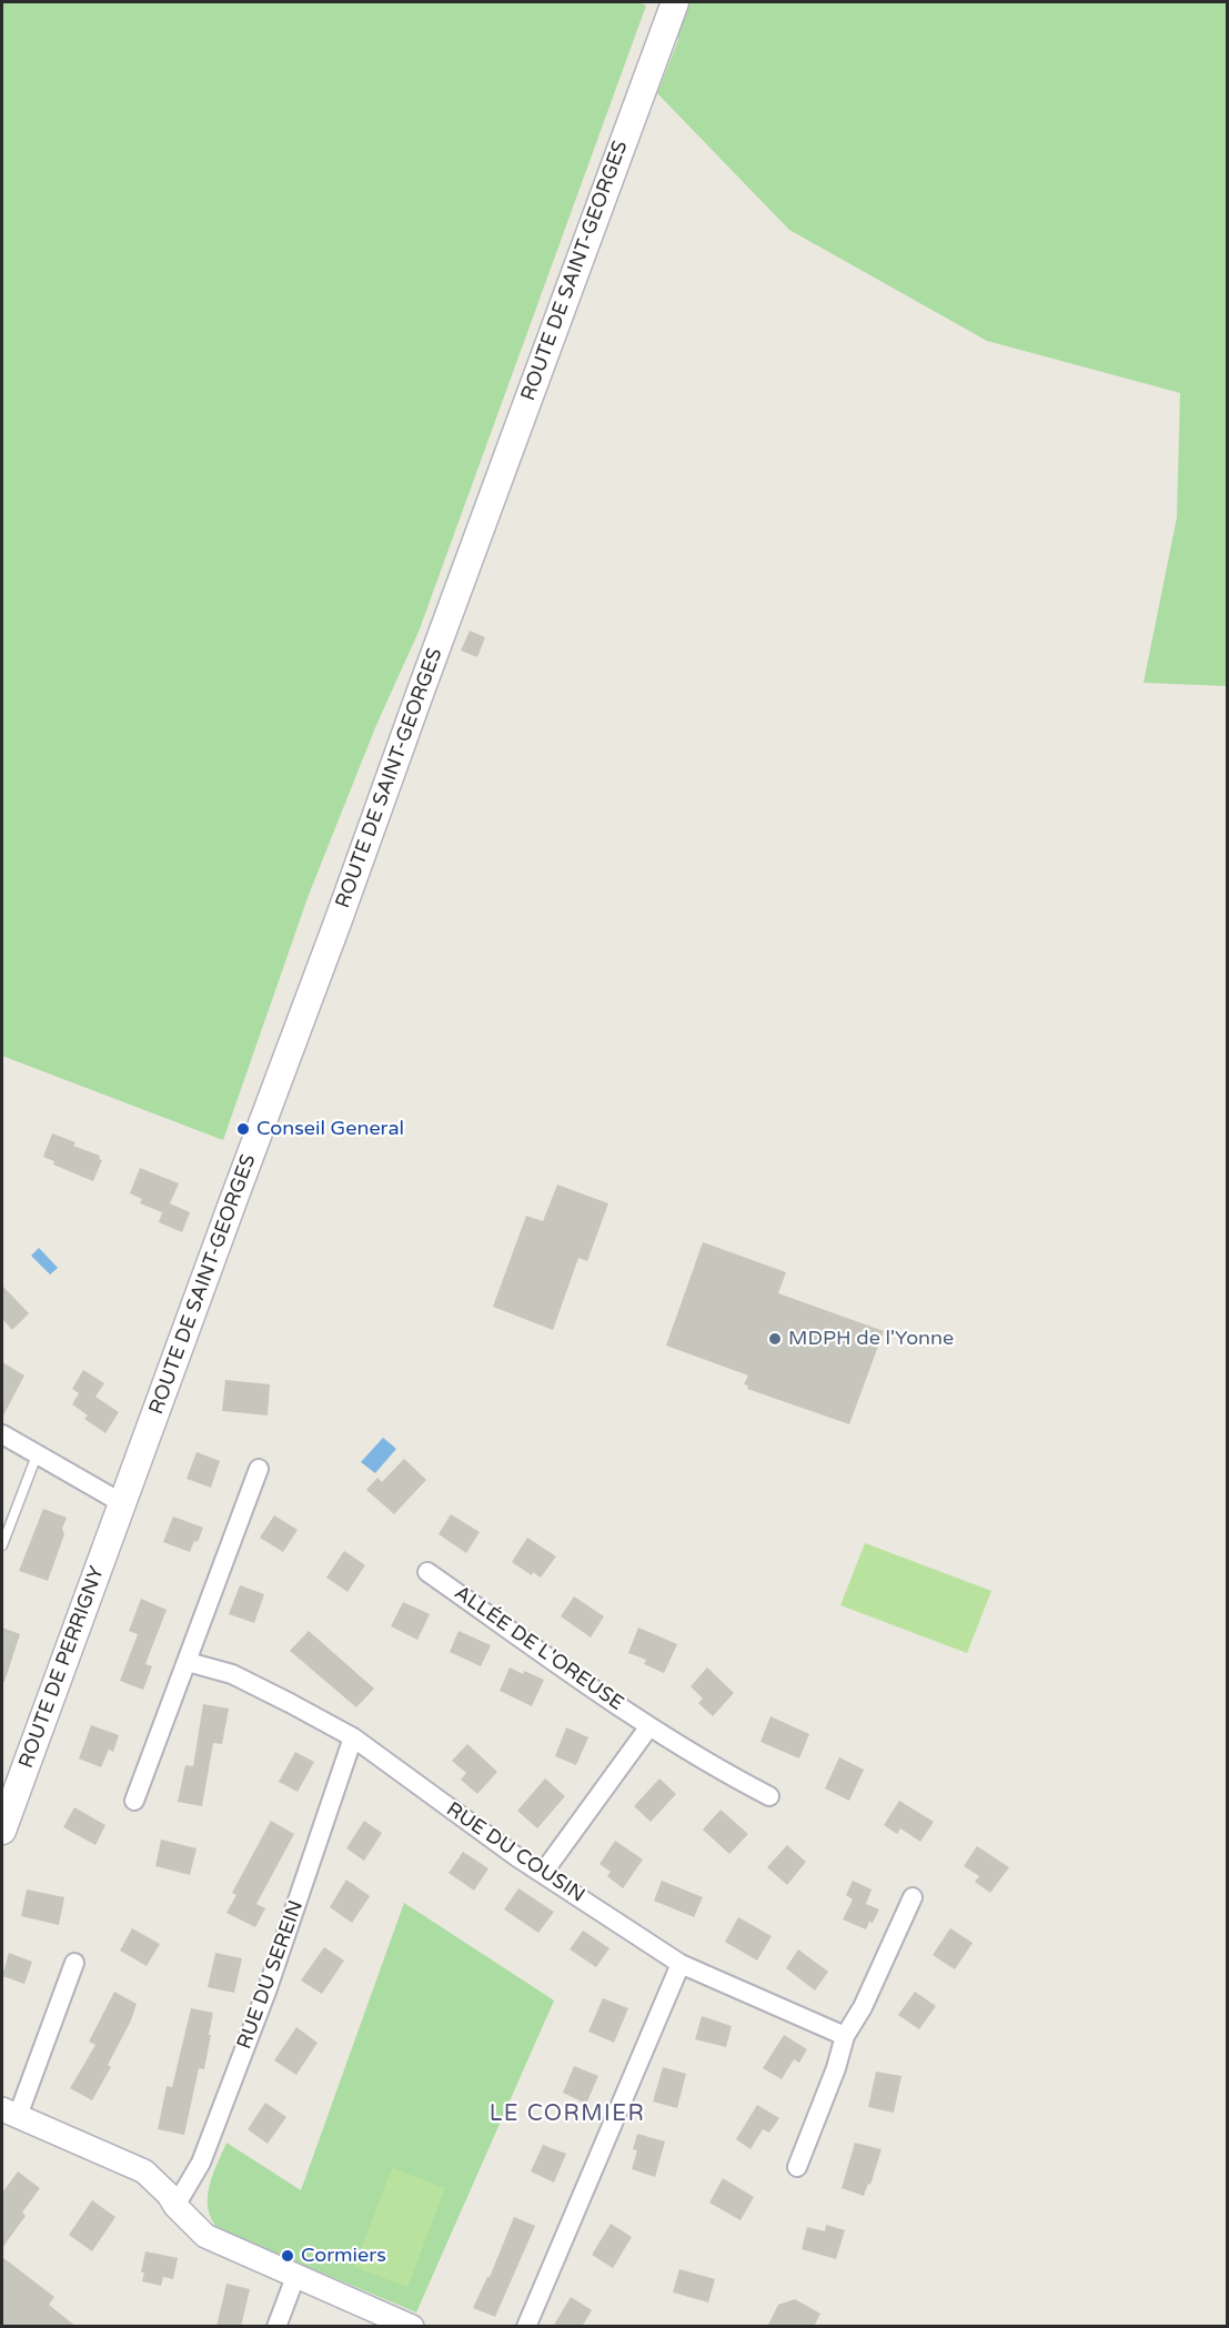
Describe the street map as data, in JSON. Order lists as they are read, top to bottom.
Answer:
{
  "streets": {
    "main road": ["ROUTE DE SAINT-GEORGES", "ROUTE DE PERRIGNY"],
    "street": ["ALLÉE DE L'OREUSE", "RUE DU COUSIN", "RUE DU SEREIN"]
  },
  "crossings": [
    ["ROUTE DE SAINT-GEORGES", "ROUTE DE PERRIGNY"],
    ["RUE DU COUSIN", "RUE DU SEREIN"]
  ],
  "districts": ["LE CORMIER"],
  "places": ["Conseil General", "MDPH de l'Yonne", "Cormiers"]
}
